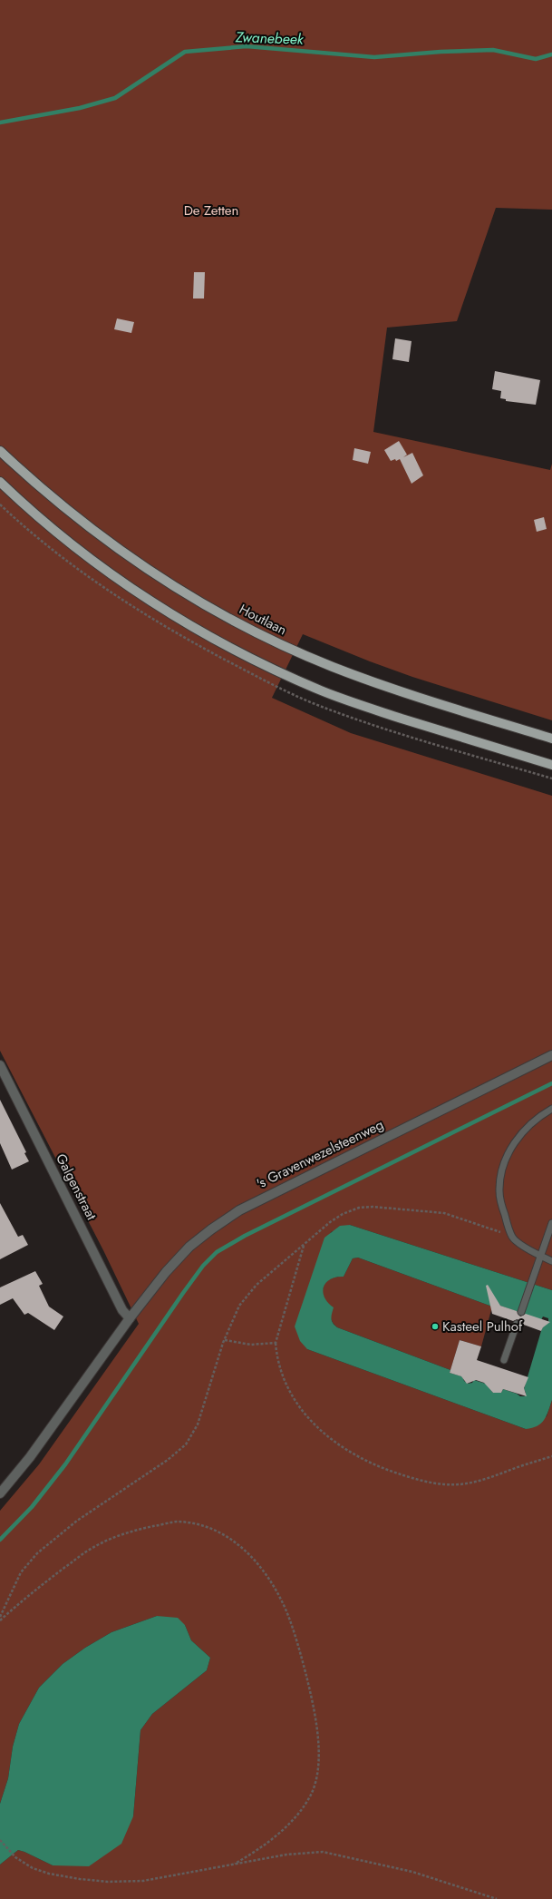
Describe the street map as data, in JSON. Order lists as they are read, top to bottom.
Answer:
{
  "streets": {
    "main road": ["Houtlaan"],
    "street": ["'s Gravenwezelsteenweg", "Galgenstraat"]
  },
  "crossings": [
    ["'s Gravenwezelsteenweg", "Galgenstraat"]
  ],
  "water": ["Zwanebeek"],
  "parks": ["De Zetten"],
  "places": ["Kasteel Pulhof"]
}
